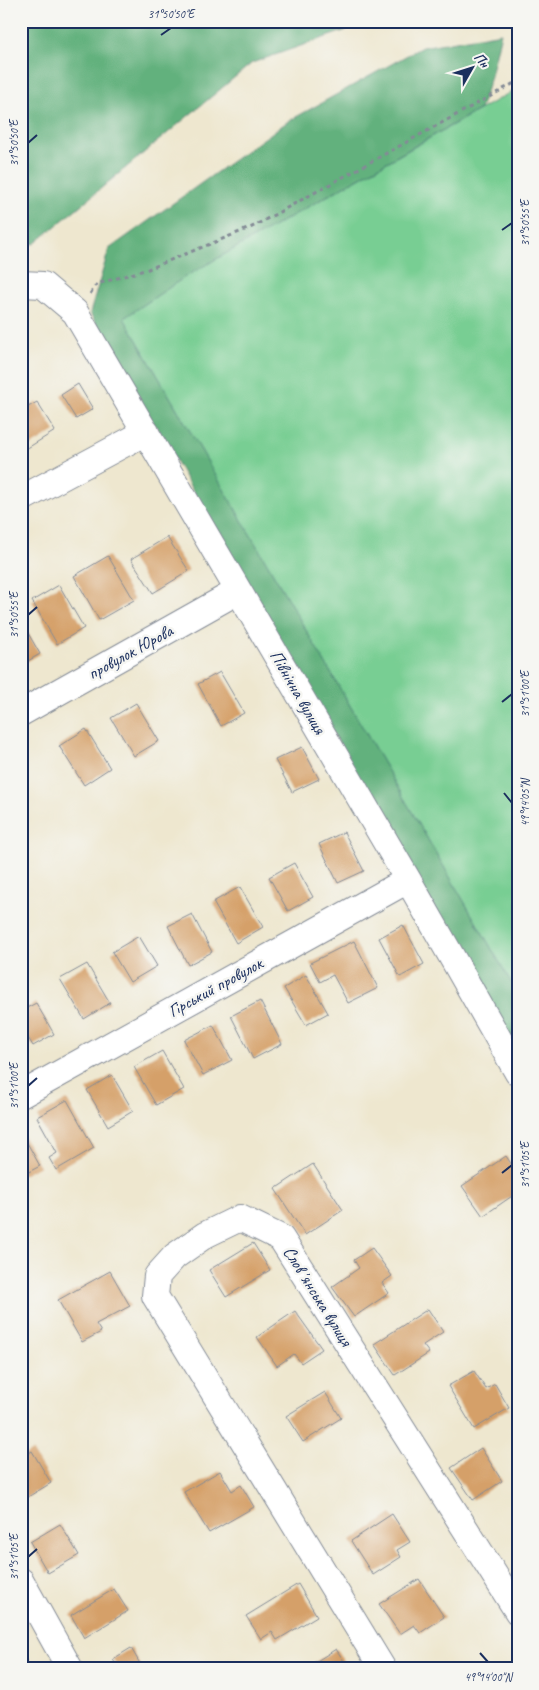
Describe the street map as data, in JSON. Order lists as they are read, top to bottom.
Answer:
{
  "streets": {
    "street": [
      "провулок Юрова",
      "Північна вулиця",
      "Гірський провулок",
      "Словʼянська вулиця"
    ]
  },
  "crossings": [
    ["провулок Юрова", "Північна вулиця"],
    ["Північна вулиця", "Гірський провулок"]
  ],
  "north": "top right",
  "coordinates": [
    "31°50'50\"E",
    "31°50'55\"E",
    "31°51'00\"E",
    "49°14'05\"N",
    "31°51'05\"E",
    "49°14'00\"N"
  ]
}
